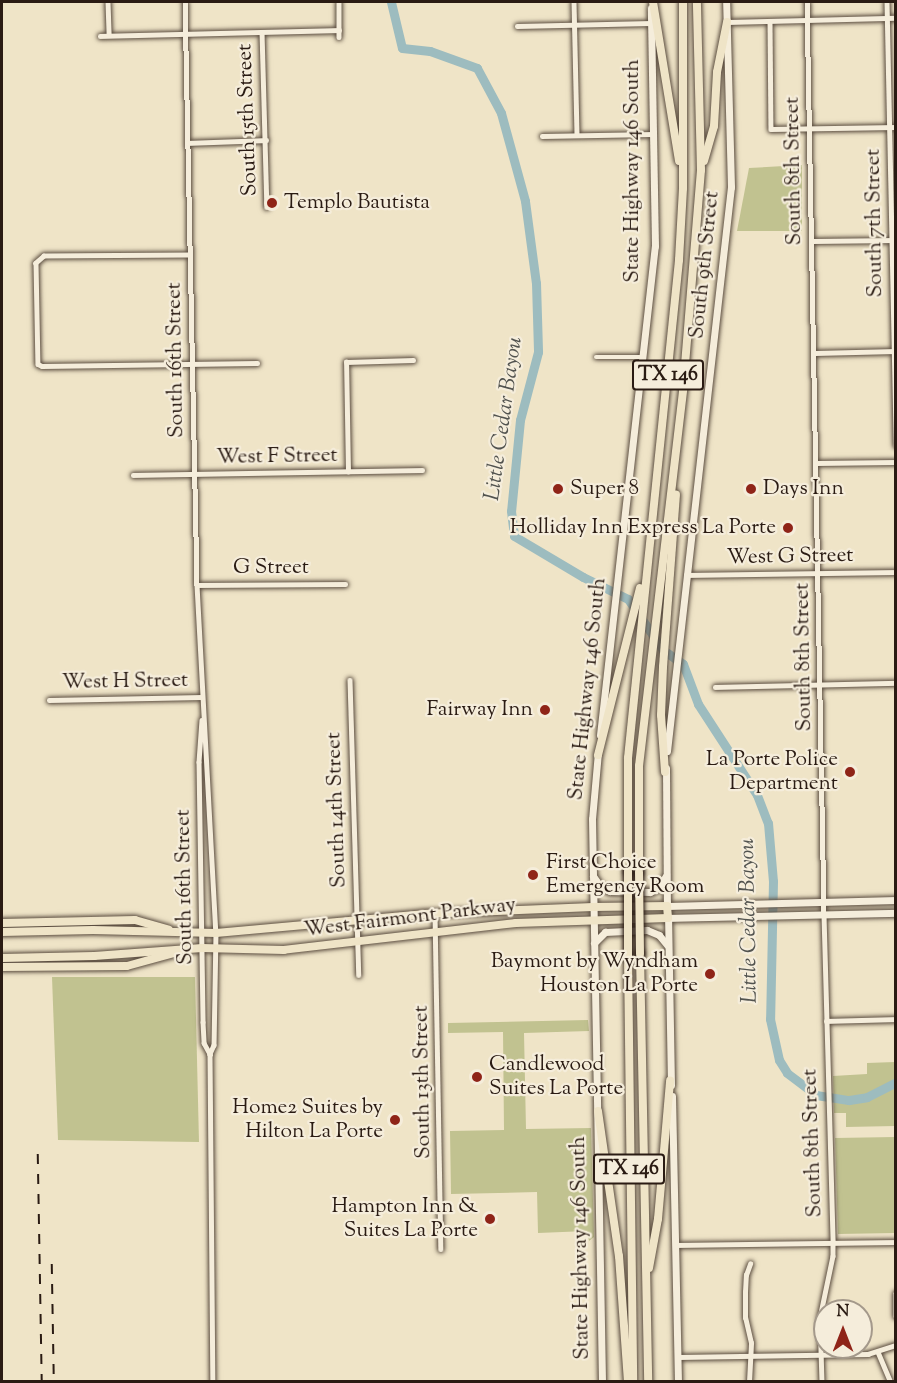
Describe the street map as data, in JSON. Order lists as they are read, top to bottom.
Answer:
{
  "streets": {
    "highway": ["TX 146"],
    "main road": ["State Highway 146 South", "South 9th Street", "West Fairmont Parkway"],
    "street": [
      "South 15th Street",
      "South 8th Street",
      "South 7th Street",
      "South 16th Street",
      "West F Street",
      "West G Street",
      "G Street",
      "West H Street",
      "South 14th Street",
      "South 13th Street"
    ]
  },
  "crossings": [
    ["State Highway 146 South", "West Fairmont Parkway"],
    ["South 8th Street", "West G Street"],
    ["South 8th Street", "West Fairmont Parkway"],
    ["South 9th Street", "West G Street"],
    ["South 16th Street", "West F Street"],
    ["South 16th Street", "G Street"],
    ["South 16th Street", "West H Street"],
    ["South 16th Street", "West Fairmont Parkway"],
    ["South 14th Street", "West Fairmont Parkway"],
    ["West Fairmont Parkway", "South 13th Street"]
  ],
  "water": ["Little Cedar Bayou"],
  "places": [
    "Templo Bautista",
    "Super 8",
    "Days Inn",
    "Holliday Inn Express La Porte",
    "Fairway Inn",
    "La Porte Police Department",
    "First Choice Emergency Room",
    "Baymont by Wyndham Houston La Porte",
    "Candlewood Suites La Porte",
    "Home2 Suites by Hilton La Porte",
    "Hampton Inn & Suites La Porte"
  ],
  "north": "top"
}
